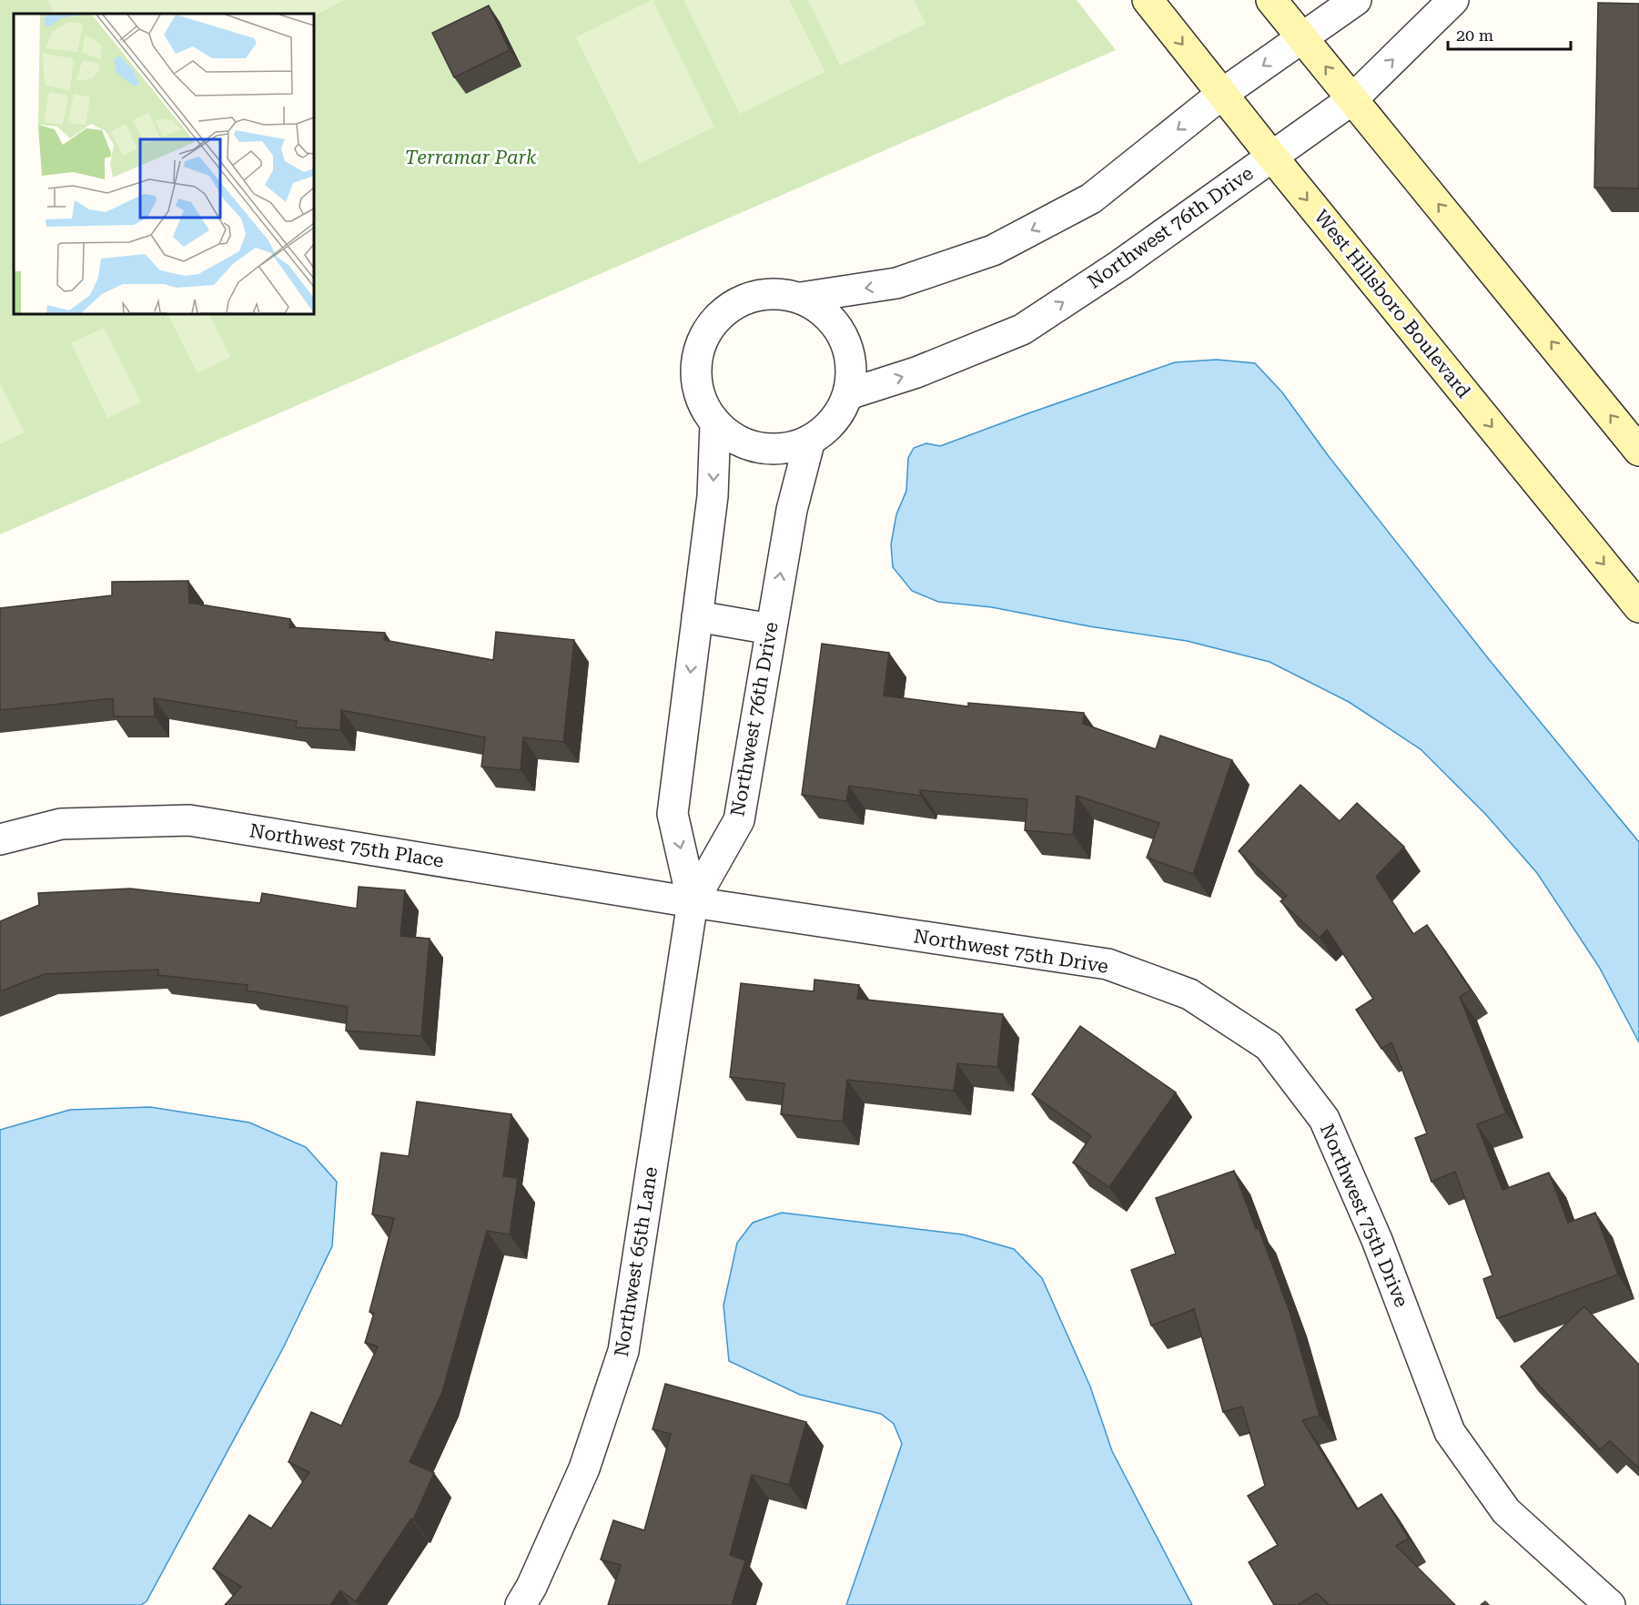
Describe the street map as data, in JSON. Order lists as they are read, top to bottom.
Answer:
{
  "streets": {
    "street": [
      "Northwest 76th Drive",
      "West Hillsboro Boulevard",
      "Northwest 75th Place",
      "Northwest 75th Drive",
      "Northwest 65th Lane"
    ]
  },
  "crossings": [
    ["Northwest 76th Drive", "West Hillsboro Boulevard"],
    ["Northwest 76th Drive", "Northwest 75th Place"],
    ["Northwest 76th Drive", "Northwest 75th Drive"],
    ["Northwest 76th Drive", "Northwest 65th Lane"],
    ["Northwest 75th Place", "Northwest 75th Drive"],
    ["Northwest 75th Place", "Northwest 65th Lane"],
    ["Northwest 75th Drive", "Northwest 65th Lane"]
  ],
  "parks": ["Terramar Park"],
  "scale_bar": "20 m"
}
